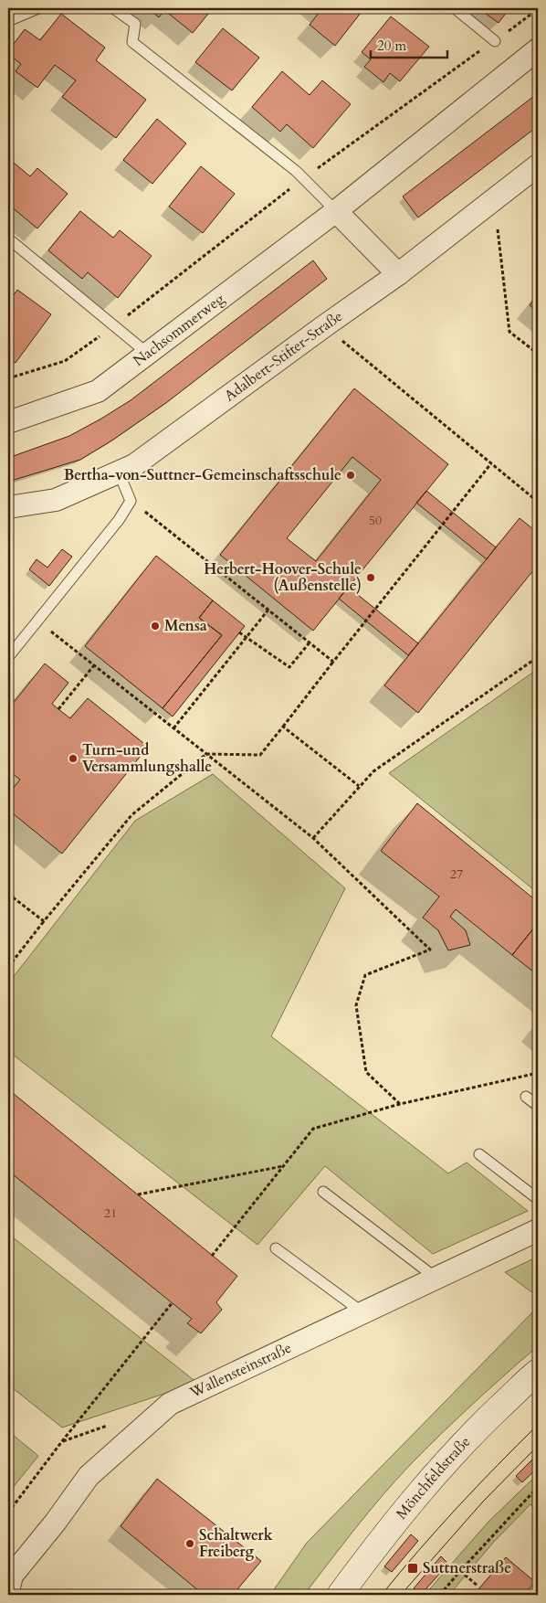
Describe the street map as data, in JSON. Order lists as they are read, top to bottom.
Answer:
{
  "streets": {
    "main road": ["Mönchfeldstraße"],
    "street": ["Nachsommerweg", "Adalbert-Stifter-Straße", "Wallensteinstraße"]
  },
  "places": {
    "other": [
      "Bertha-von-Suttner-Gemeinschaftsschule",
      "Herbert-Hoover-Schule (Außenstelle)",
      "Mensa",
      "Turn-und Versammlungshalle",
      "Schaltwerk Freiberg"
    ],
    "transit": ["Suttnerstraße"]
  },
  "house_numbers": ["50", "27", "21"],
  "scale_bar": "20 m"
}
